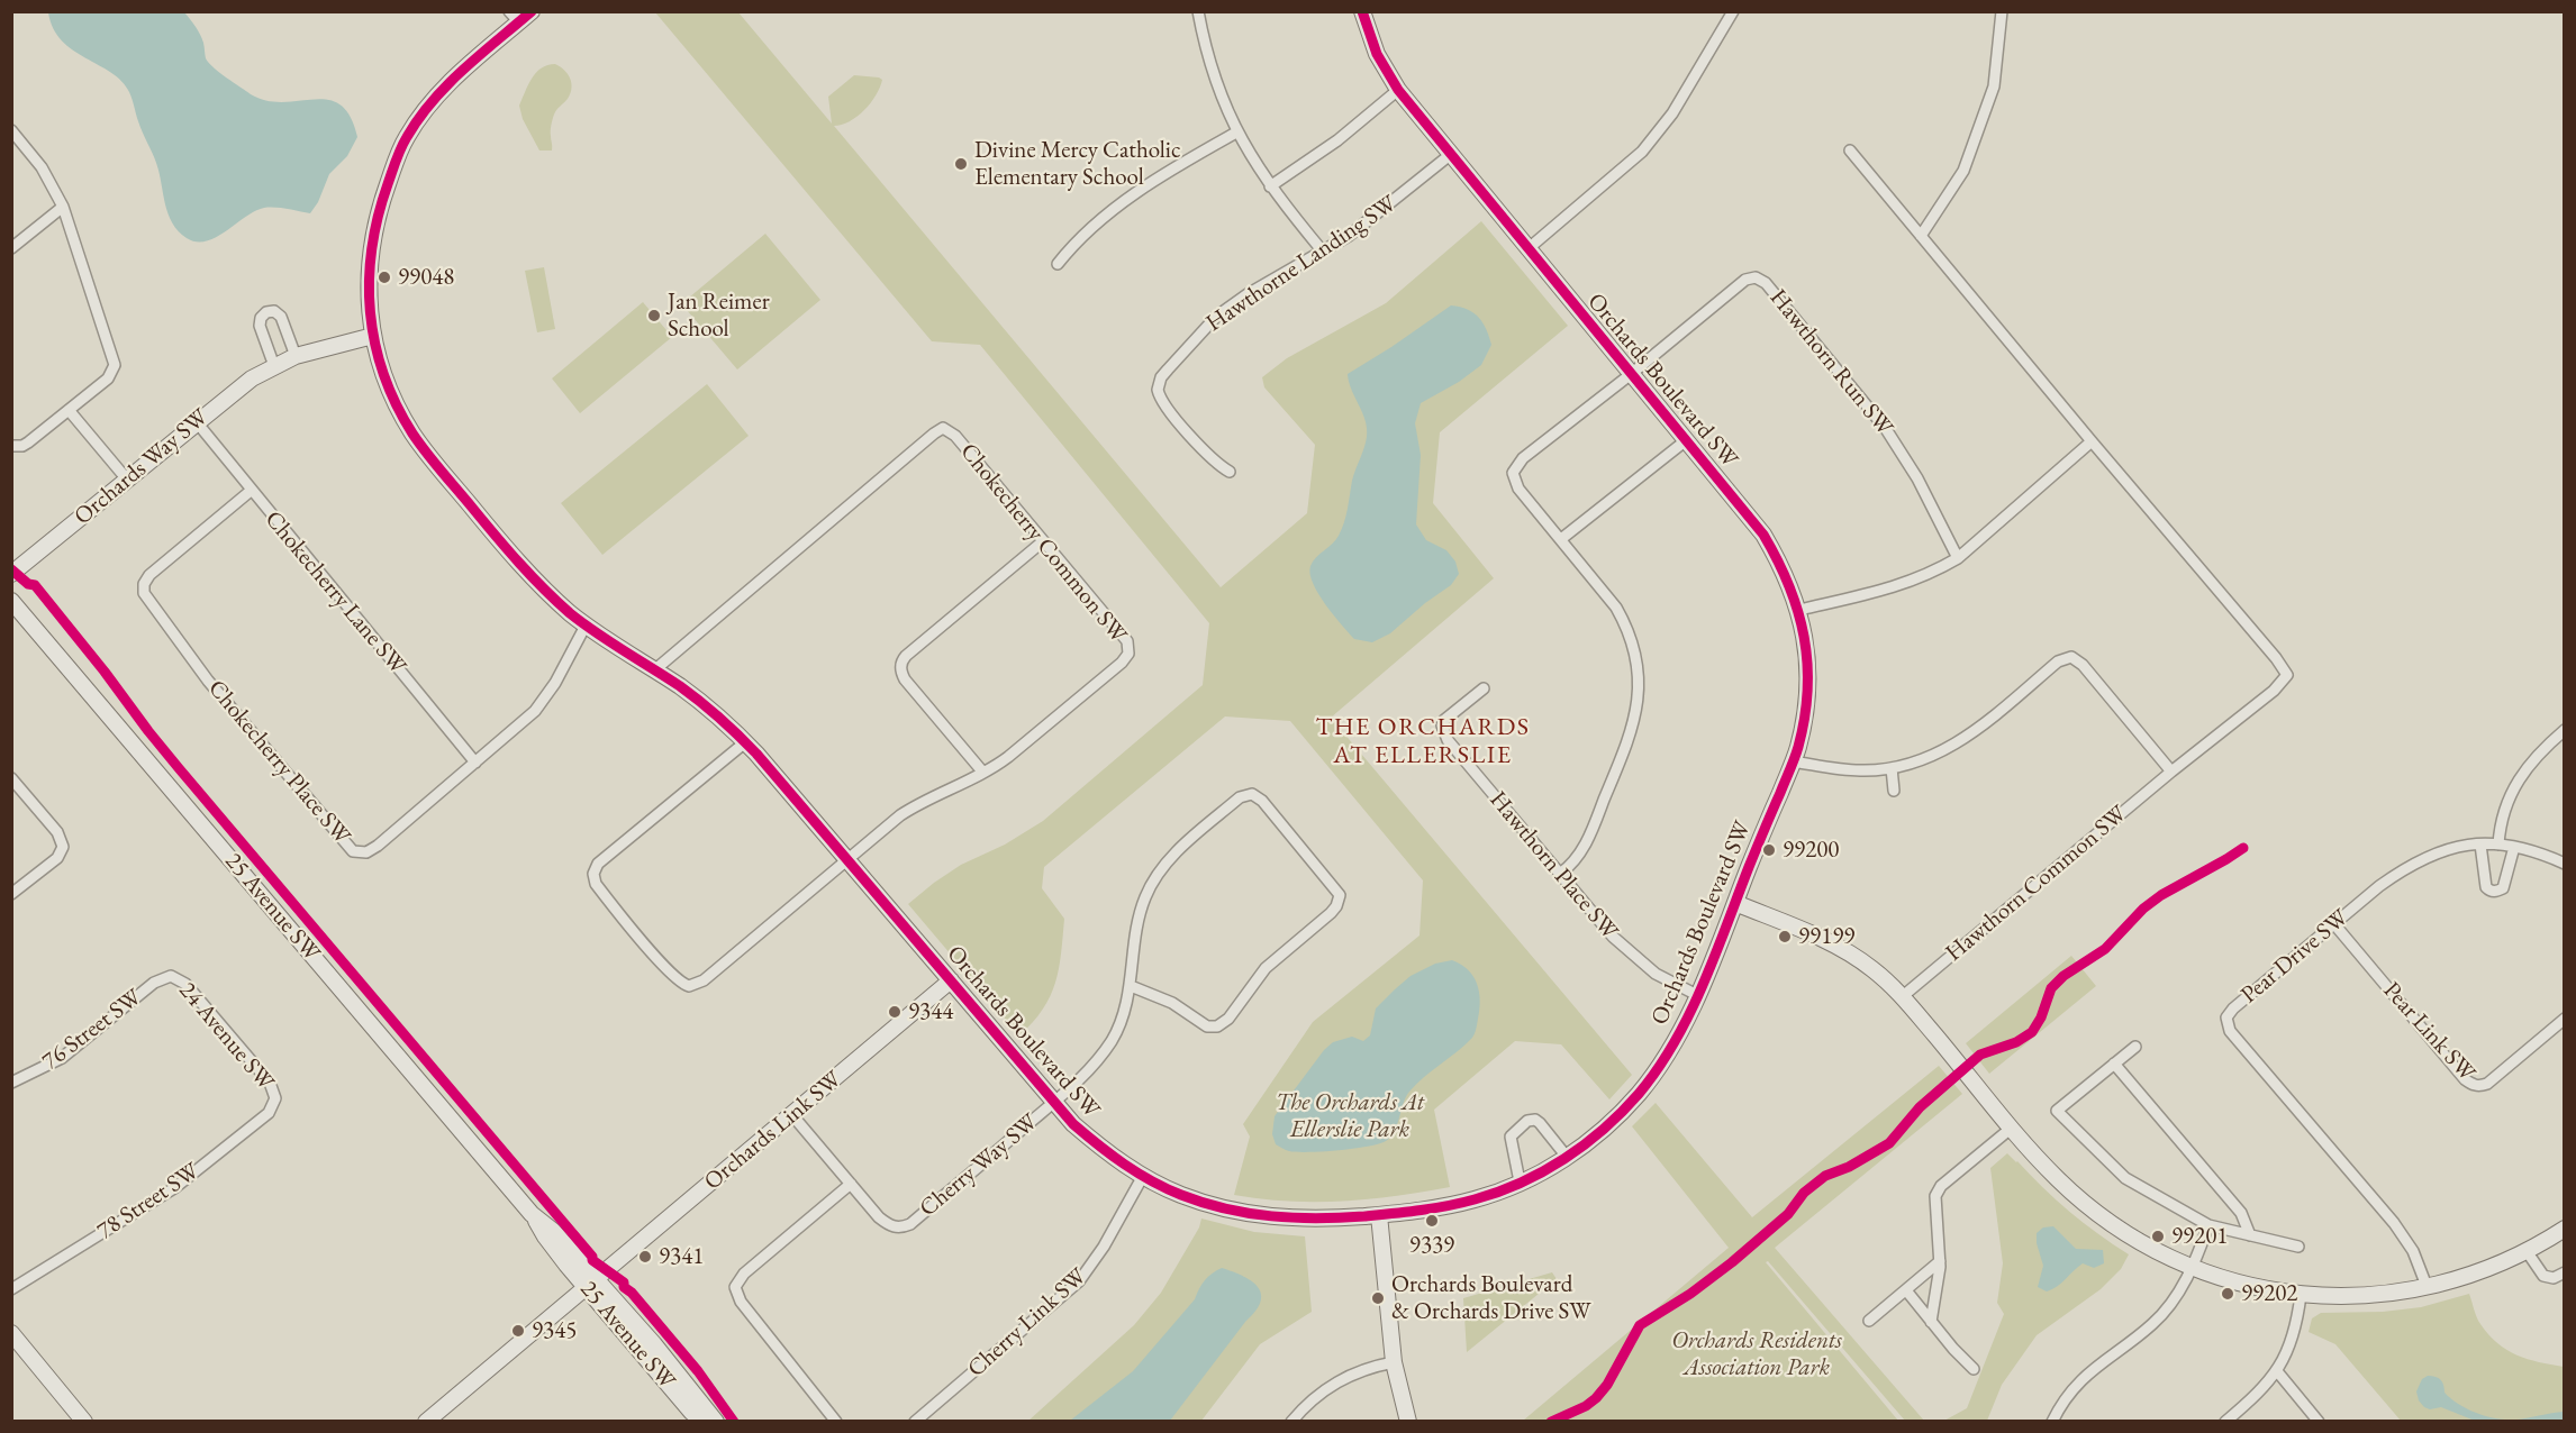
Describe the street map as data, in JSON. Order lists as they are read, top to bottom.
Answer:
{
  "streets": {
    "street": [
      "Hawthorne Landing SW",
      "Hawthorn Run SW",
      "Orchards Boulevard SW",
      "Orchards Way SW",
      "Chokecherry Common SW",
      "Chokecherry Lane SW",
      "Chokecherry Place SW",
      "Hawthorn Place SW",
      "Hawthorn Common SW",
      "25 Avenue SW",
      "Pear Drive SW",
      "76 Street SW",
      "Pear Link SW",
      "24 Avenue SW",
      "Orchards Link SW",
      "Cherry Way SW",
      "78 Street SW",
      "Cherry Link SW"
    ]
  },
  "crossings": [
    ["Hawthorne Landing SW", "Orchards Boulevard SW"],
    ["Hawthorn Run SW", "Orchards Boulevard SW"],
    ["Orchards Boulevard SW", "Orchards Way SW"],
    ["Orchards Boulevard SW", "Chokecherry Common SW"],
    ["Orchards Boulevard SW", "Chokecherry Place SW"],
    ["Orchards Boulevard SW", "Hawthorn Place SW"],
    ["Orchards Boulevard SW", "Orchards Link SW"],
    ["Orchards Boulevard SW", "Cherry Way SW"],
    ["Orchards Boulevard SW", "Cherry Link SW"],
    ["Orchards Way SW", "Chokecherry Lane SW"],
    ["Chokecherry Lane SW", "Chokecherry Place SW"],
    ["25 Avenue SW", "Orchards Link SW"],
    ["Pear Drive SW", "Pear Link SW"],
    ["76 Street SW", "24 Avenue SW"],
    ["24 Avenue SW", "78 Street SW"],
    ["Orchards Link SW", "Cherry Way SW"]
  ],
  "districts": ["THE ORCHARDS AT ELLERSLIE"],
  "parks": ["The Orchards At Ellerslie Park", "Orchards Residents Association Park"],
  "places": [
    "Divine Mercy Catholic Elementary School",
    "99048",
    "Jan Reimer School",
    "99200",
    "99199",
    "9344",
    "9339",
    "99201",
    "9341",
    "99202",
    "Orchards Boulevard & Orchards Drive SW",
    "9345"
  ]
}
